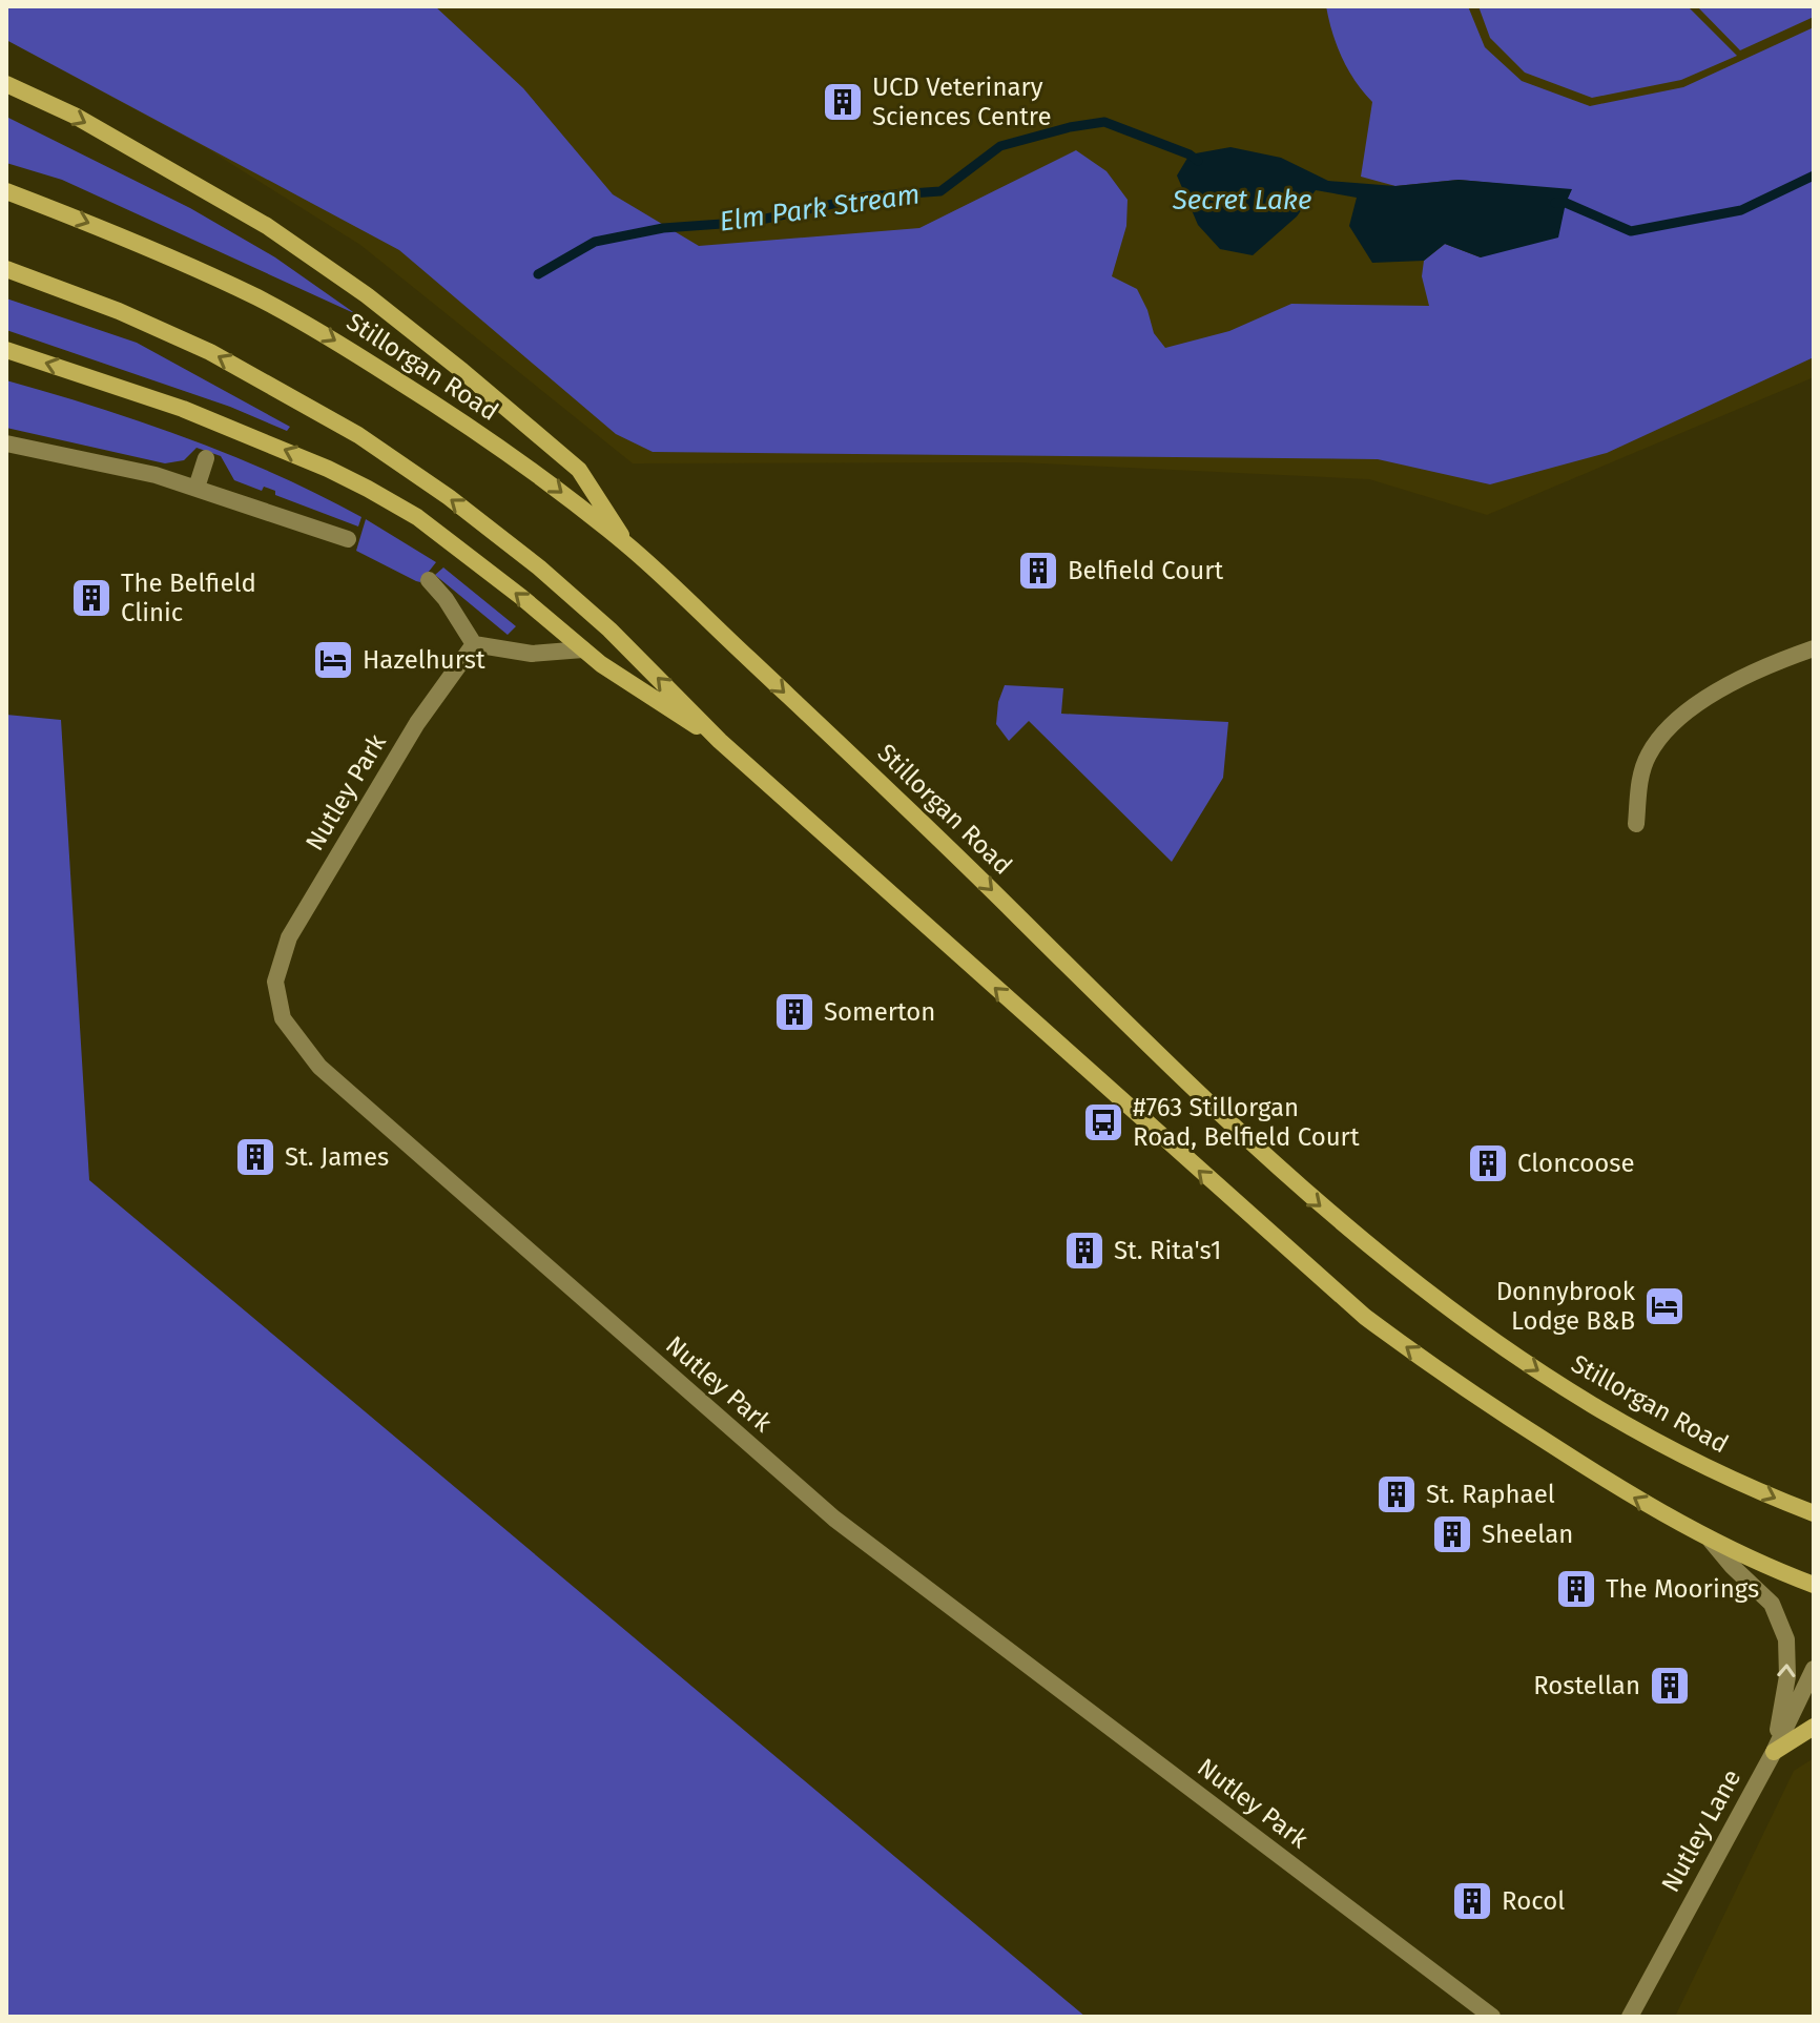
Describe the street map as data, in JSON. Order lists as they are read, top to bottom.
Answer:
{
  "streets": {
    "main road": ["Stillorgan Road"],
    "street": ["Nutley Park", "Nutley Lane"]
  },
  "water": ["Secret Lake", "Elm Park Stream"],
  "places": {
    "building": [
      "UCD Veterinary Sciences Centre",
      "Belfield Court",
      "The Belfield Clinic",
      "Somerton",
      "St. James",
      "Cloncoose",
      "St. Rita's1",
      "St. Raphael",
      "Sheelan",
      "The Moorings",
      "Rostellan",
      "Rocol"
    ],
    "hotel": ["Hazelhurst", "Donnybrook Lodge B&B"],
    "bus stop": ["#763 Stillorgan Road, Belfield Court"]
  }
}
